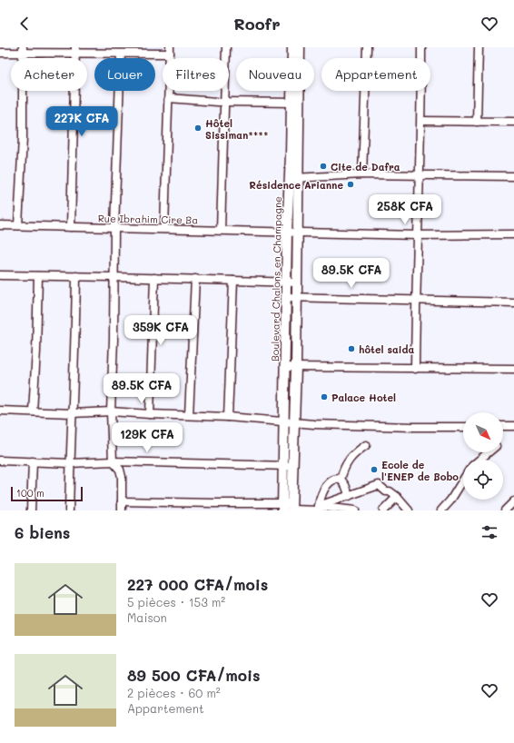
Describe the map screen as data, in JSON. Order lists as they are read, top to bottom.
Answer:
{
  "streets": {
    "main road": ["Boulevard Chalons en Champagne"],
    "street": ["Rue Ibrahim Cire Ba"]
  },
  "crossings": [
    ["Rue Ibrahim Cire Ba", "Boulevard Chalons en Champagne"]
  ],
  "places": [
    "Hôtel Sissiman****",
    "Cite de Dafra",
    "Résidence Arianne",
    "hôtel saida",
    "Palace Hotel",
    "Ecole de l'ENEP de Bobo"
  ],
  "scale_bar": "100 m",
  "north": "bottom right",
  "page": {
    "header": "Roofr",
    "chip": [
      "Acheter",
      "Louer",
      "Filtres",
      "Nouveau",
      "Appartement"
    ],
    "price": [
      "227K CFA",
      "258K CFA",
      "89.5K CFA",
      "359K CFA",
      "89.5K CFA",
      "129K CFA"
    ],
    "scale": "100 m",
    "heading": "6 biens",
    "list": [
      {
        "name": "227 000 CFA/mois",
        "note": "5 pièces · 153 m² · Maison"
      },
      {
        "name": "89 500 CFA/mois",
        "note": "2 pièces · 60 m² · Appartement"
      }
    ]
  }
}
